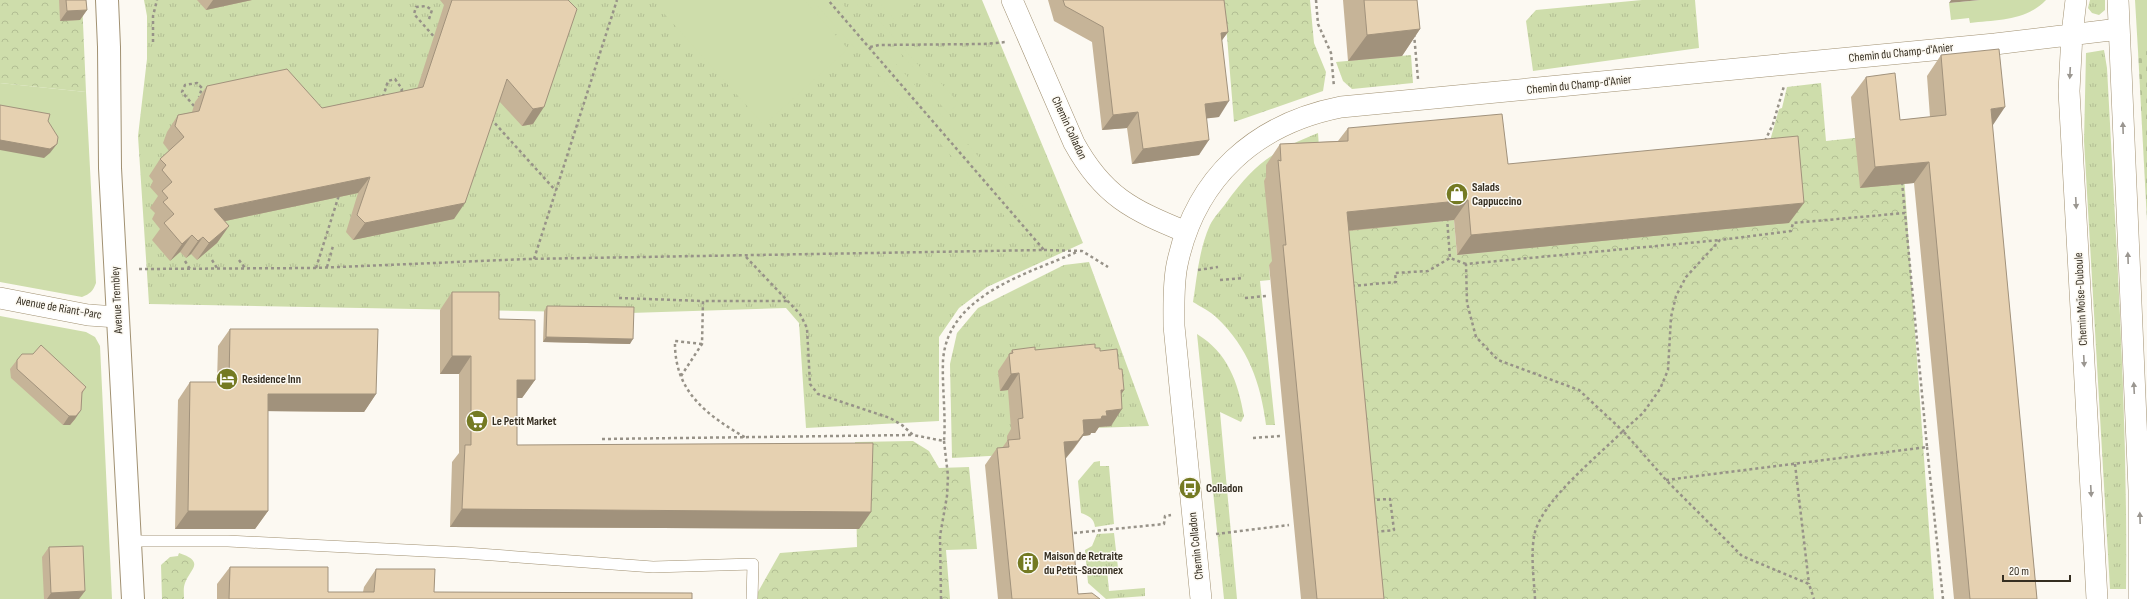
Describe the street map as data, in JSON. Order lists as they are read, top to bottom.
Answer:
{
  "streets": {
    "street": [
      "Chemin du Champ-d'Anier",
      "Chemin Colladon",
      "Chemin Moïse-Duboule",
      "Avenue Trembley",
      "Avenue de Riant-Parc"
    ]
  },
  "crossings": [
    ["Chemin du Champ-d'Anier", "Chemin Colladon"],
    ["Chemin du Champ-d'Anier", "Chemin Moïse-Duboule"],
    ["Avenue Trembley", "Avenue de Riant-Parc"]
  ],
  "places": {
    "shop": ["Salads Cappuccino"],
    "hotel": ["Residence Inn"],
    "supermarket": ["Le Petit Market"],
    "bus stop": ["Colladon"],
    "building": ["Maison de Retraite du Petit-Saconnex"]
  },
  "scale_bar": "20 m"
}
